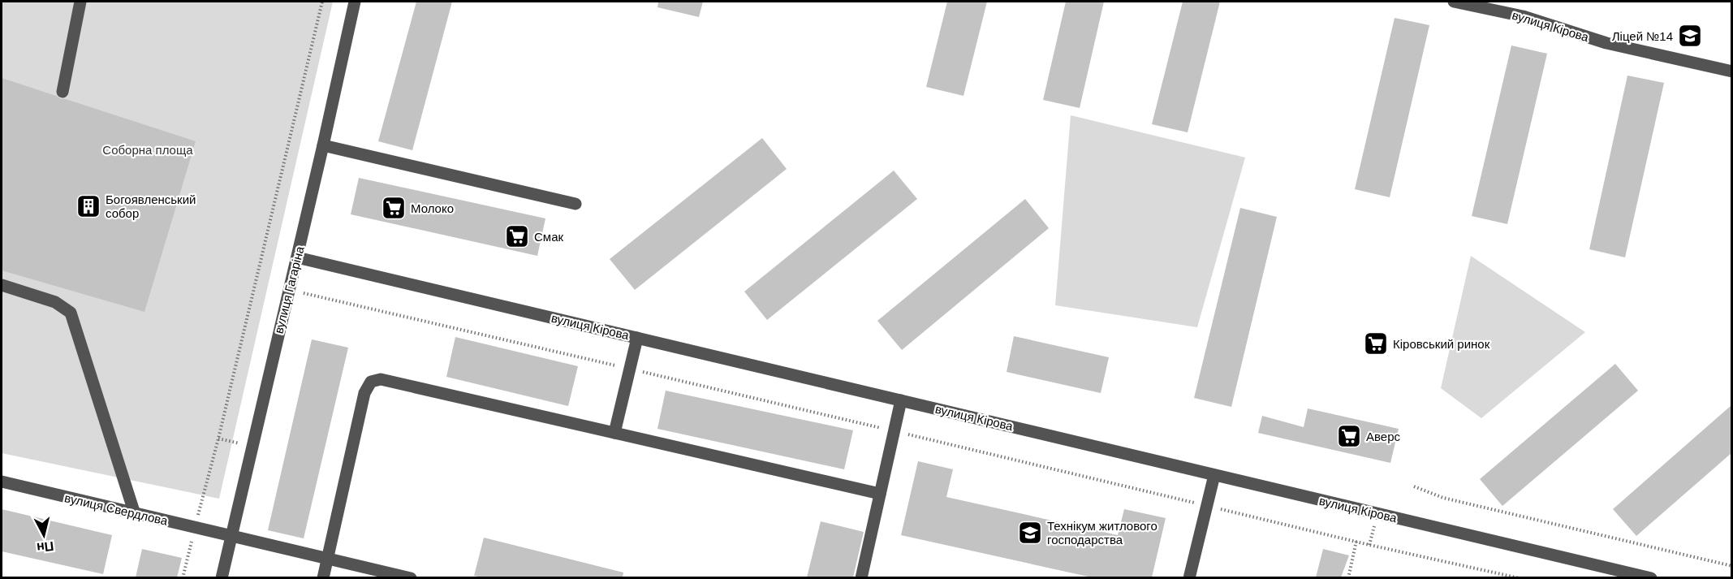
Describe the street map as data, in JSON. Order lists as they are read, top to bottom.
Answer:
{
  "streets": {
    "street": ["вулиця Кірова", "вулиця Гагаріна", "вулиця Свердлова"]
  },
  "crossings": [
    ["вулиця Кірова", "вулиця Гагаріна"],
    ["вулиця Гагаріна", "вулиця Свердлова"]
  ],
  "parks": ["Соборна площа"],
  "places": {
    "school or university": ["Ліцей №14", "Технікум житлового господарства"],
    "building": ["Богоявленський собор"],
    "supermarket": [
      "Молоко",
      "Смак",
      "Кіровський ринок",
      "Аверс"
    ]
  },
  "north": "bottom"
}
